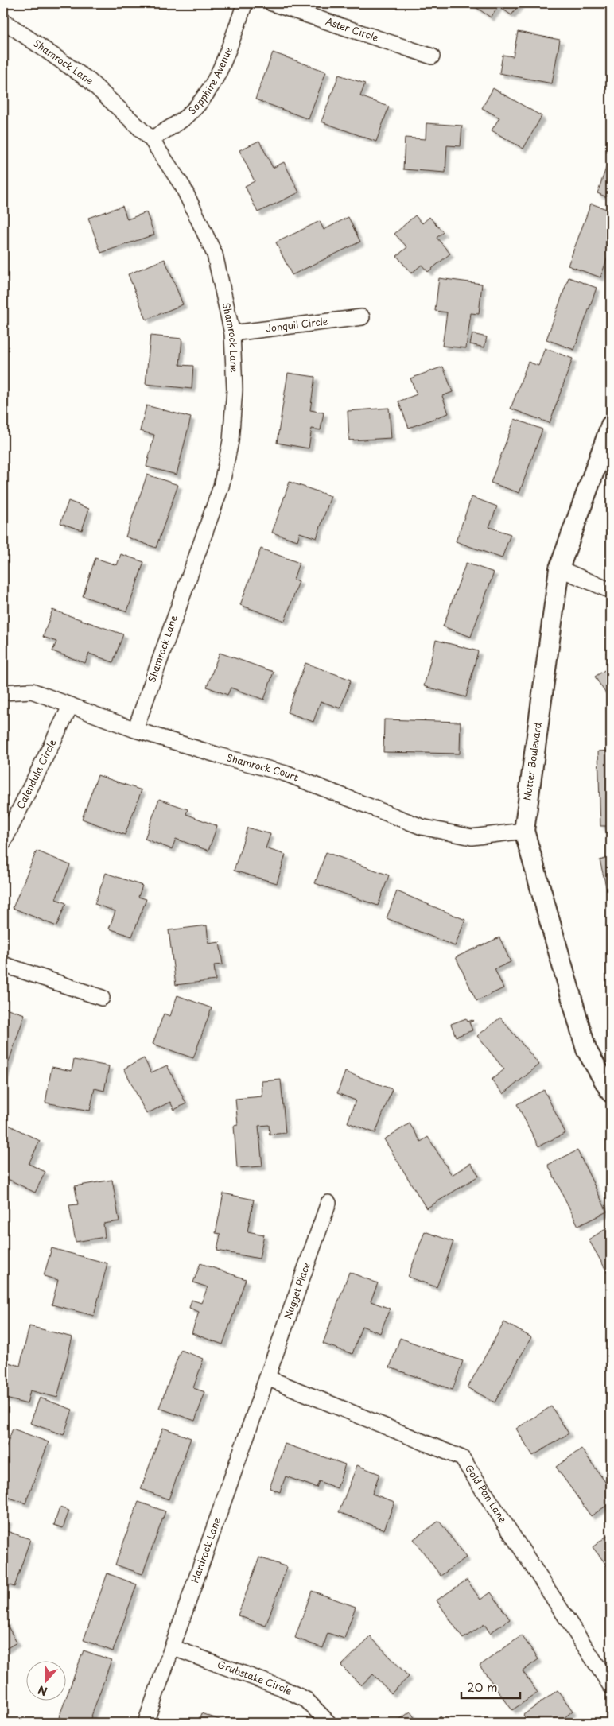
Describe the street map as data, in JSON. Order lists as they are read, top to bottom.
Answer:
{
  "streets": {
    "street": [
      "Aster Circle",
      "Shamrock Lane",
      "Sapphire Avenue",
      "Jonquil Circle",
      "Nutter Boulevard",
      "Shamrock Court",
      "Calendula Circle",
      "Nugget Place",
      "Gold Pan Lane",
      "Hardrock Lane",
      "Grubstake Circle"
    ]
  },
  "crossings": [
    ["Shamrock Lane", "Sapphire Avenue"],
    ["Shamrock Lane", "Jonquil Circle"],
    ["Shamrock Lane", "Shamrock Court"],
    ["Nutter Boulevard", "Shamrock Court"],
    ["Shamrock Court", "Calendula Circle"],
    ["Nugget Place", "Gold Pan Lane"],
    ["Nugget Place", "Hardrock Lane"],
    ["Gold Pan Lane", "Hardrock Lane"],
    ["Hardrock Lane", "Grubstake Circle"]
  ],
  "scale_bar": "20 m",
  "north": "bottom"
}
